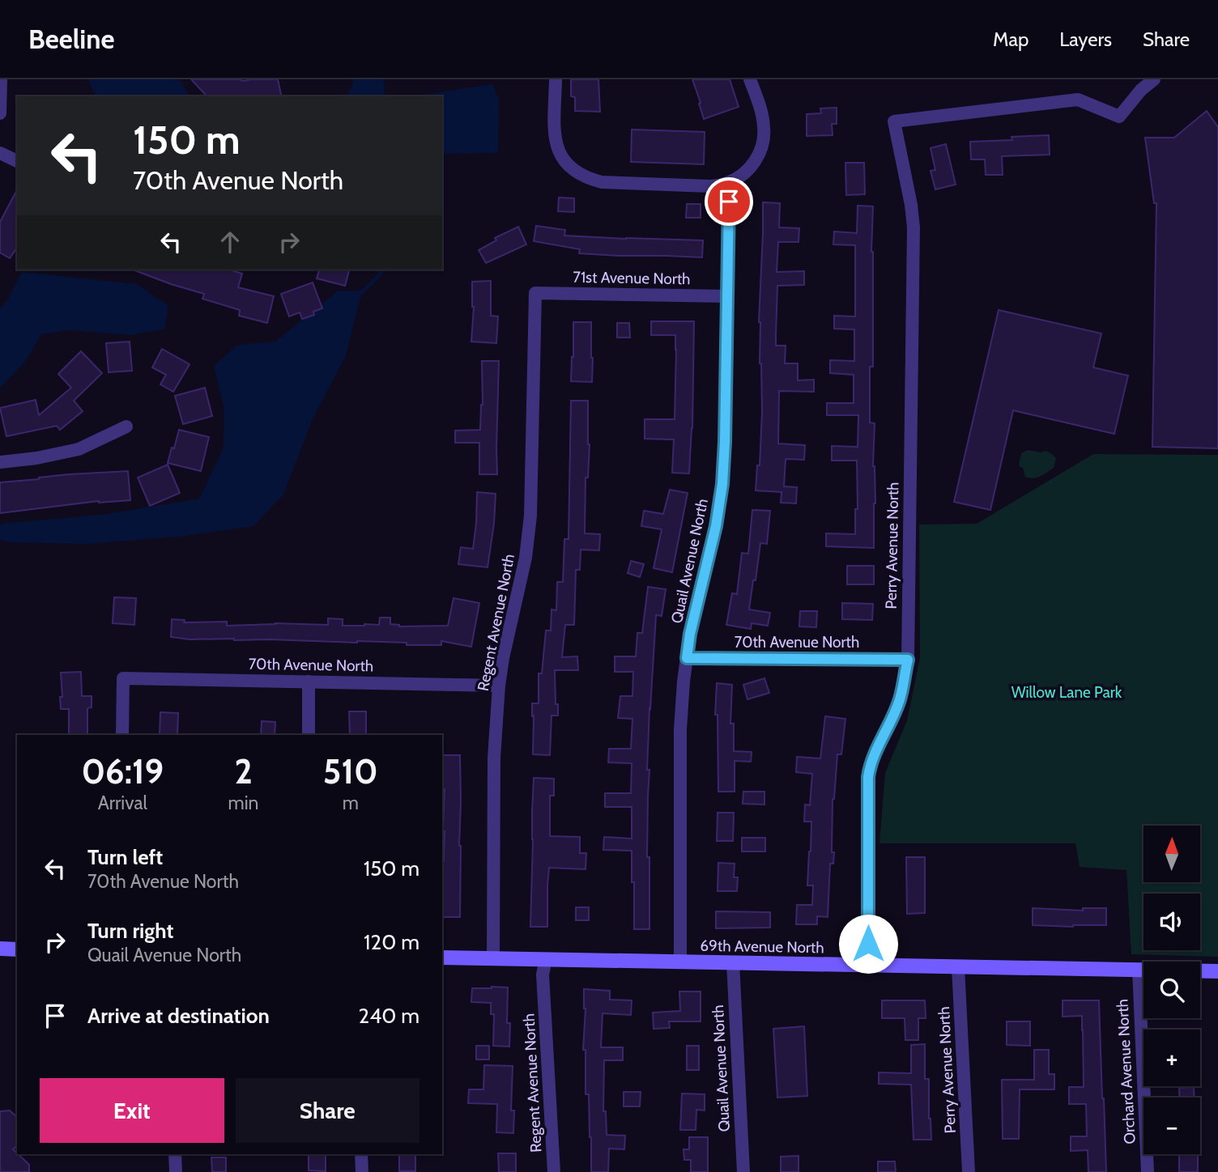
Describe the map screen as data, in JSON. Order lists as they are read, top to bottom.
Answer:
{
  "streets": {
    "street": [
      "71st Avenue North",
      "Perry Avenue North",
      "Quail Avenue North",
      "Regent Avenue North",
      "70th Avenue North",
      "69th Avenue North",
      "Orchard Avenue North"
    ]
  },
  "crossings": [
    ["71st Avenue North", "Quail Avenue North"],
    ["71st Avenue North", "Regent Avenue North"],
    ["Perry Avenue North", "70th Avenue North"],
    ["Perry Avenue North", "69th Avenue North"],
    ["Quail Avenue North", "70th Avenue North"],
    ["Quail Avenue North", "69th Avenue North"],
    ["Regent Avenue North", "70th Avenue North"],
    ["Regent Avenue North", "69th Avenue North"],
    ["69th Avenue North", "Orchard Avenue North"]
  ],
  "parks": ["Willow Lane Park"],
  "north": "top",
  "page": {
    "header": "Beeline",
    "nav": ["Map", "Layers", "Share"],
    "turn": ["150 m", "70th Avenue North"],
    "eta": [
      "06:19",
      "Arrival",
      "2",
      "min",
      "510",
      "m"
    ],
    "map_buttons": ["+", "−"],
    "list": [
      {
        "name": "Turn left",
        "note": "70th Avenue North",
        "value": "150 m"
      },
      {
        "name": "Turn right",
        "note": "Quail Avenue North",
        "value": "120 m"
      },
      {
        "name": "Arrive at destination",
        "value": "240 m"
      }
    ],
    "buttons": ["Exit", "Share"]
  }
}
